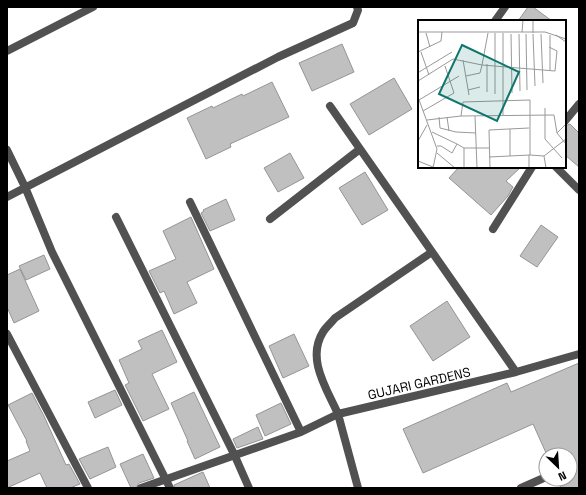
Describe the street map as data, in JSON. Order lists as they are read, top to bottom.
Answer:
{
  "streets": {
    "street": ["GUJARI GARDENS"]
  },
  "north": "bottom right"
}
